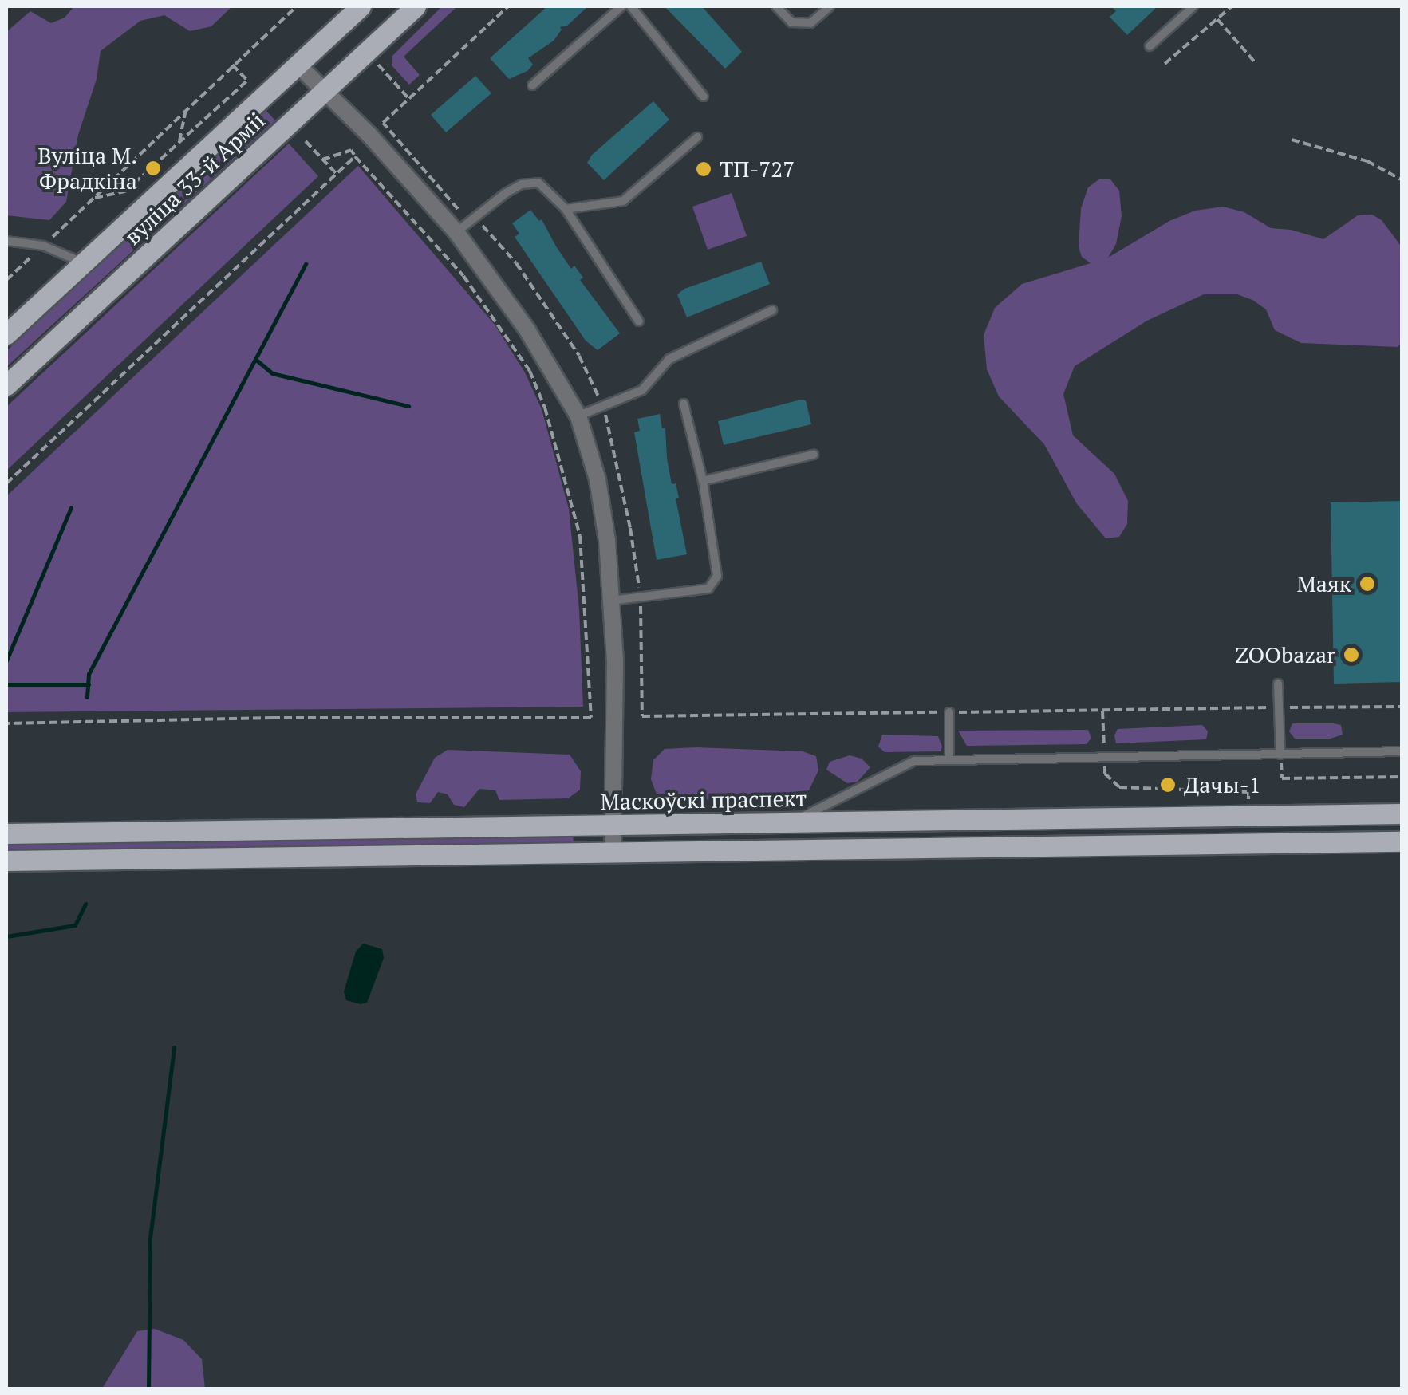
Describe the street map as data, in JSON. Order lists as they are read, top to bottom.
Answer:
{
  "streets": {
    "main road": ["вуліца 33-й Арміі", "Маскоўскі праспект"]
  },
  "places": [
    "Вуліца М. Фрадкіна",
    "ТП-727",
    "Маяк",
    "ZOObazar",
    "Дачы-1"
  ]
}
